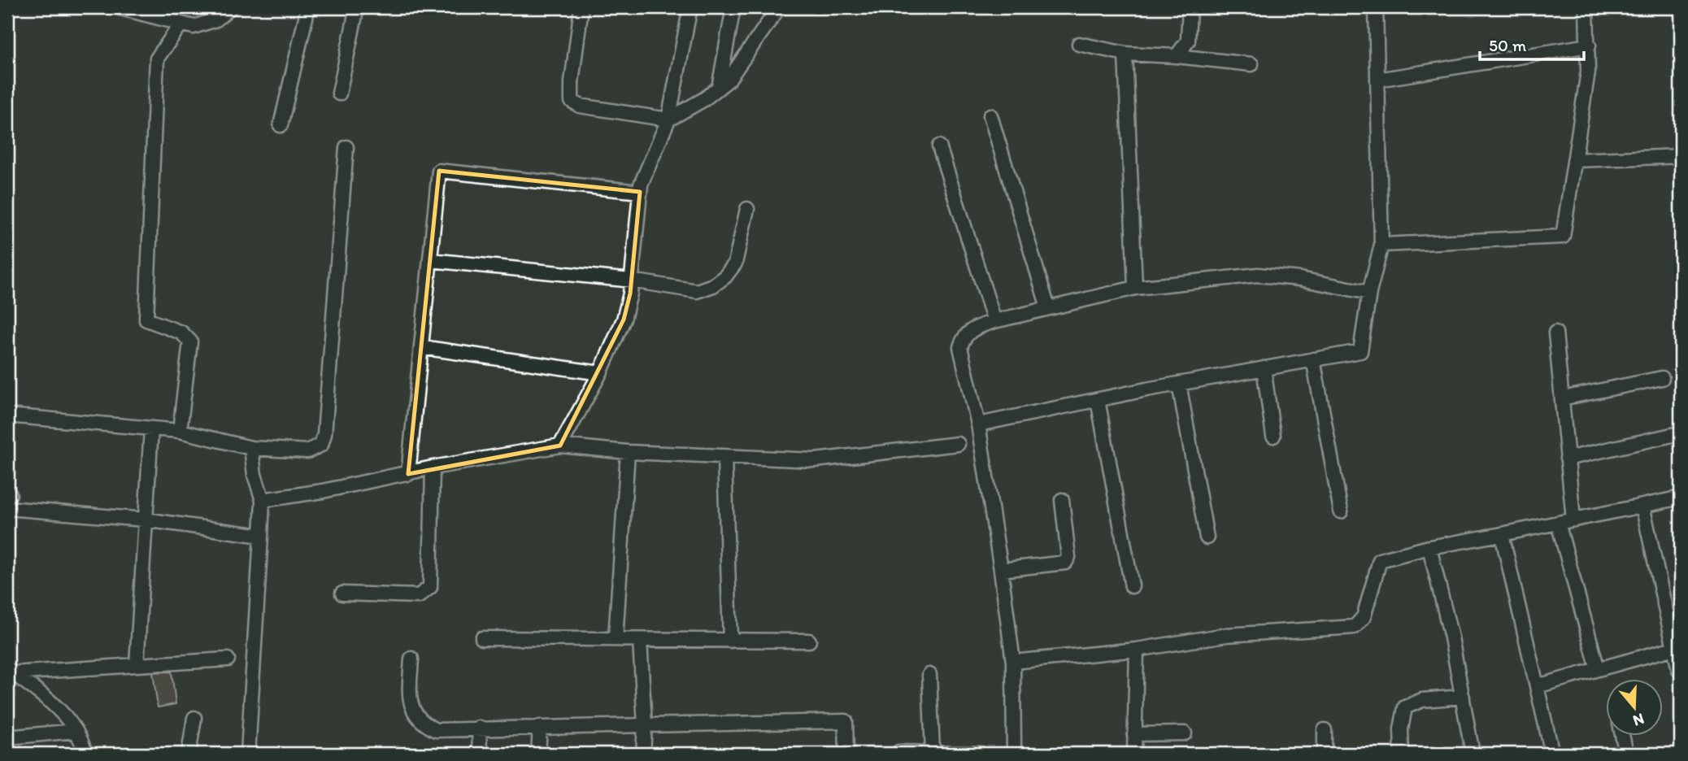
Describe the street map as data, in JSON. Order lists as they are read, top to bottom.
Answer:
{
  "scale_bar": "50 m",
  "north": "bottom"
}
